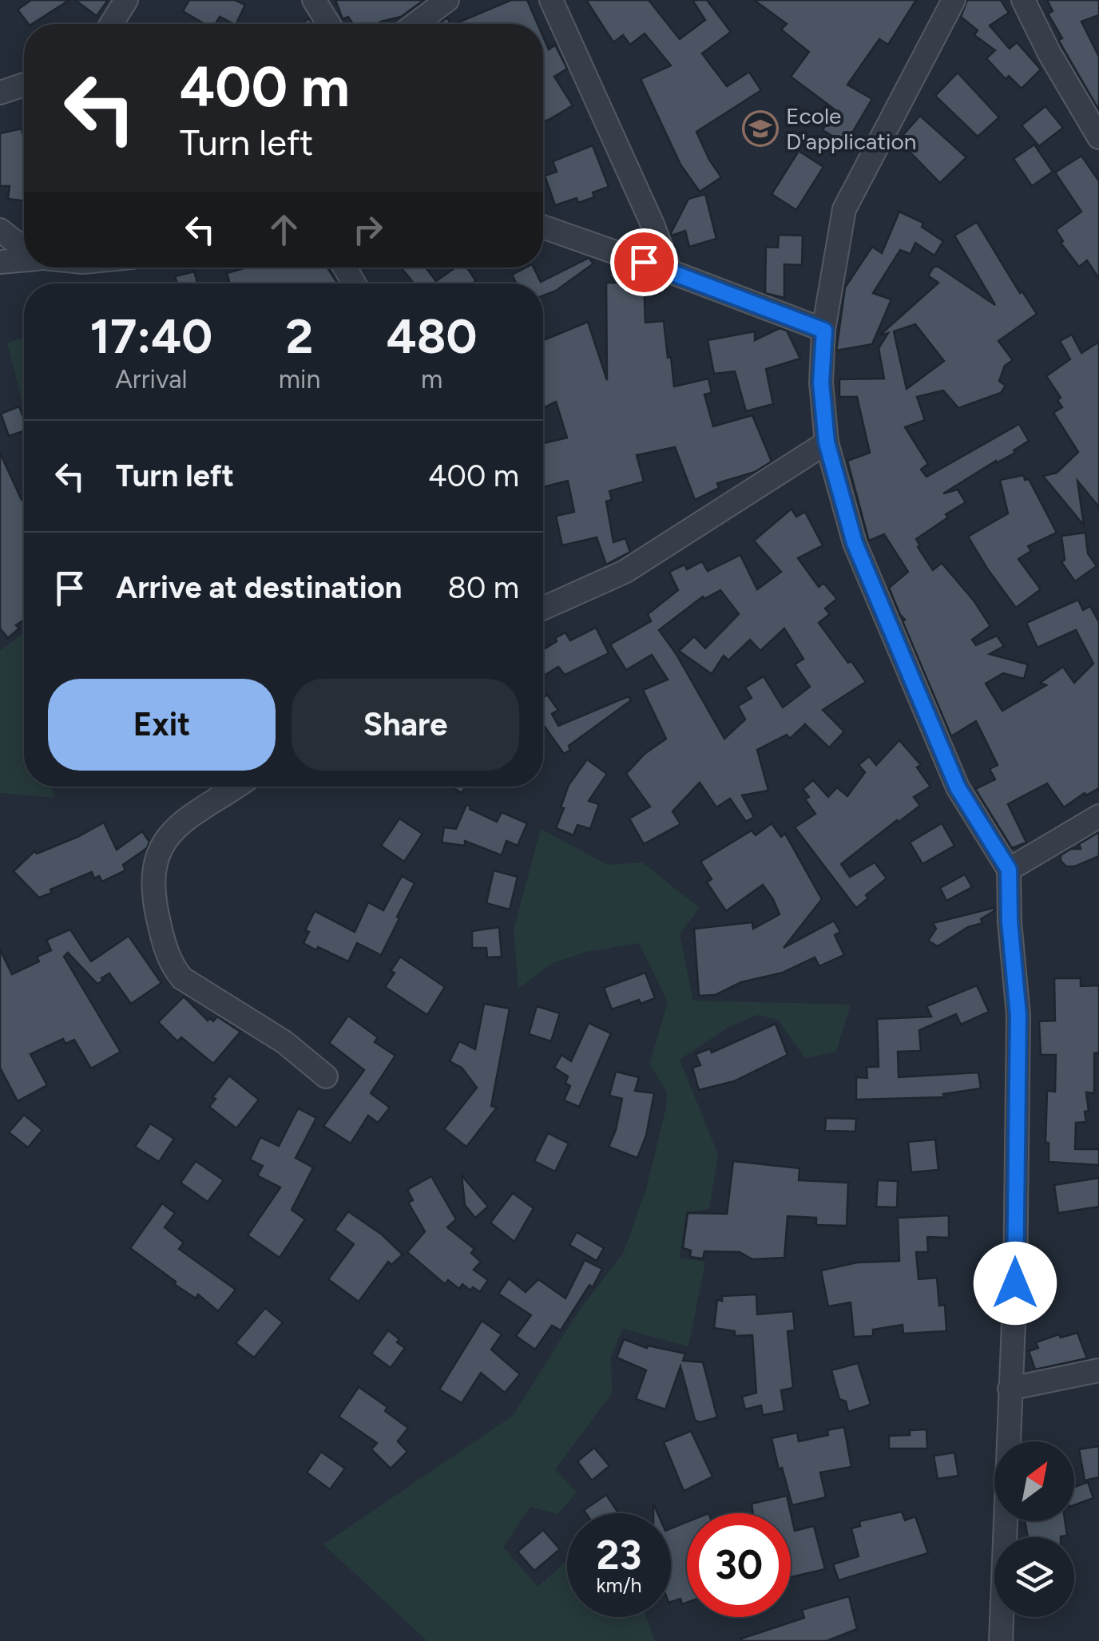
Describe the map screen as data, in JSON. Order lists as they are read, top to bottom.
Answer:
{
  "places": {
    "school or university": ["Ecole D'application"]
  },
  "north": "top right",
  "page": {
    "turn": ["400 m", "Turn left"],
    "eta": [
      "17:40",
      "Arrival",
      "2",
      "min",
      "480",
      "m"
    ],
    "list": [
      {
        "name": "Turn left",
        "value": "400 m"
      },
      {
        "name": "Arrive at destination",
        "value": "80 m"
      }
    ],
    "buttons": ["Exit", "Share"],
    "speed": "23 km/h",
    "limit": "30"
  }
}
